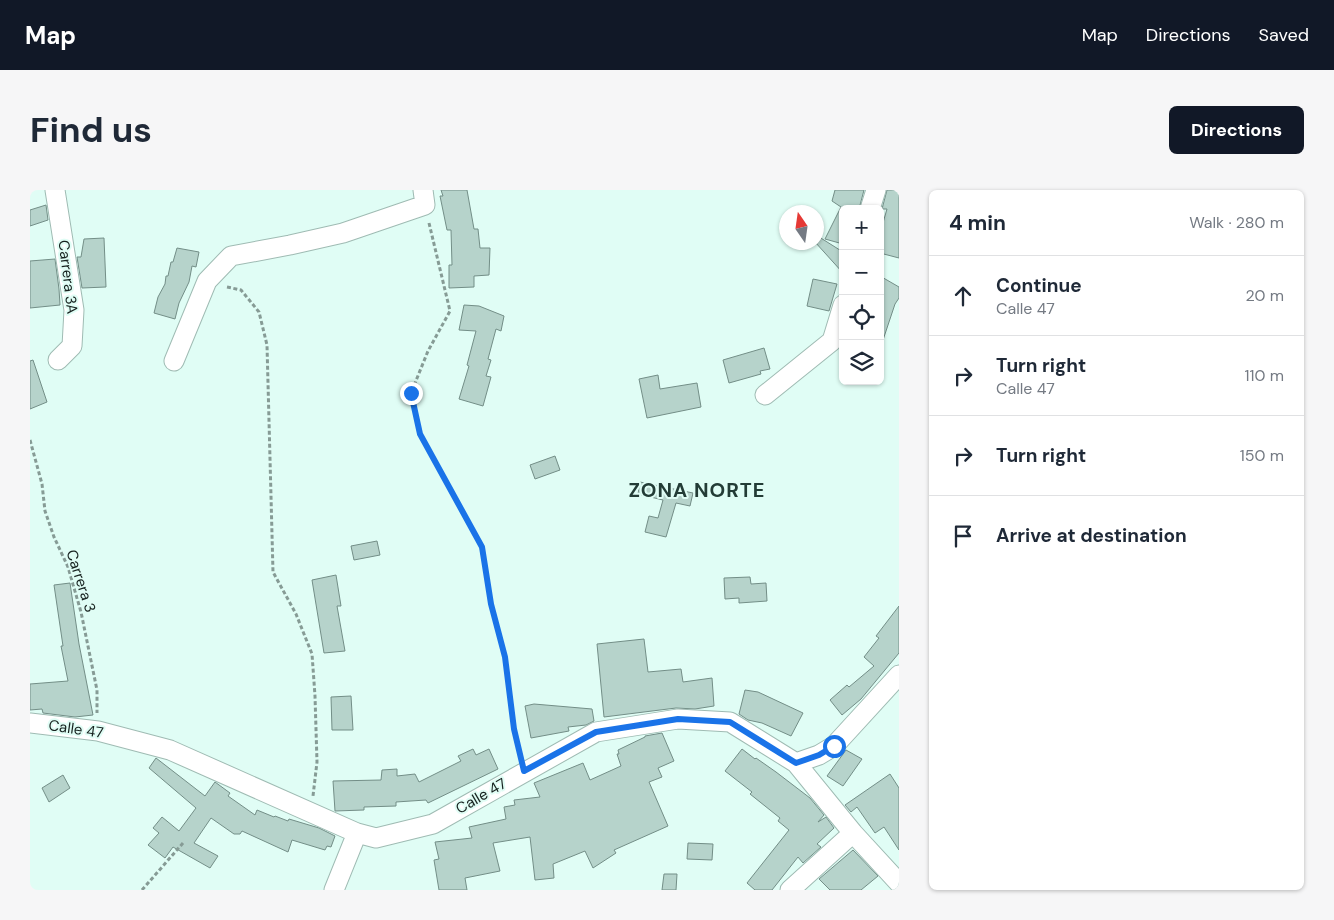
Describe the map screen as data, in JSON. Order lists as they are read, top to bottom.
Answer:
{
  "streets": {
    "street": ["Carrera 3A", "Calle 47"],
    "path": ["Carrera 3"]
  },
  "crossings": [
    ["Carrera 3", "Calle 47"]
  ],
  "districts": ["ZONA NORTE"],
  "north": "top",
  "page": {
    "header": "Map",
    "nav": ["Map", "Directions", "Saved"],
    "buttons": "Directions",
    "title": "Find us",
    "heading": ["4 min", "Walk · 280 m"],
    "map_buttons": ["+", "−"],
    "list": [
      ["Continue", "Calle 47", "20 m"],
      ["Turn right", "Calle 47", "110 m"],
      ["Turn right", "150 m"],
      "Arrive at destination"
    ]
  }
}
